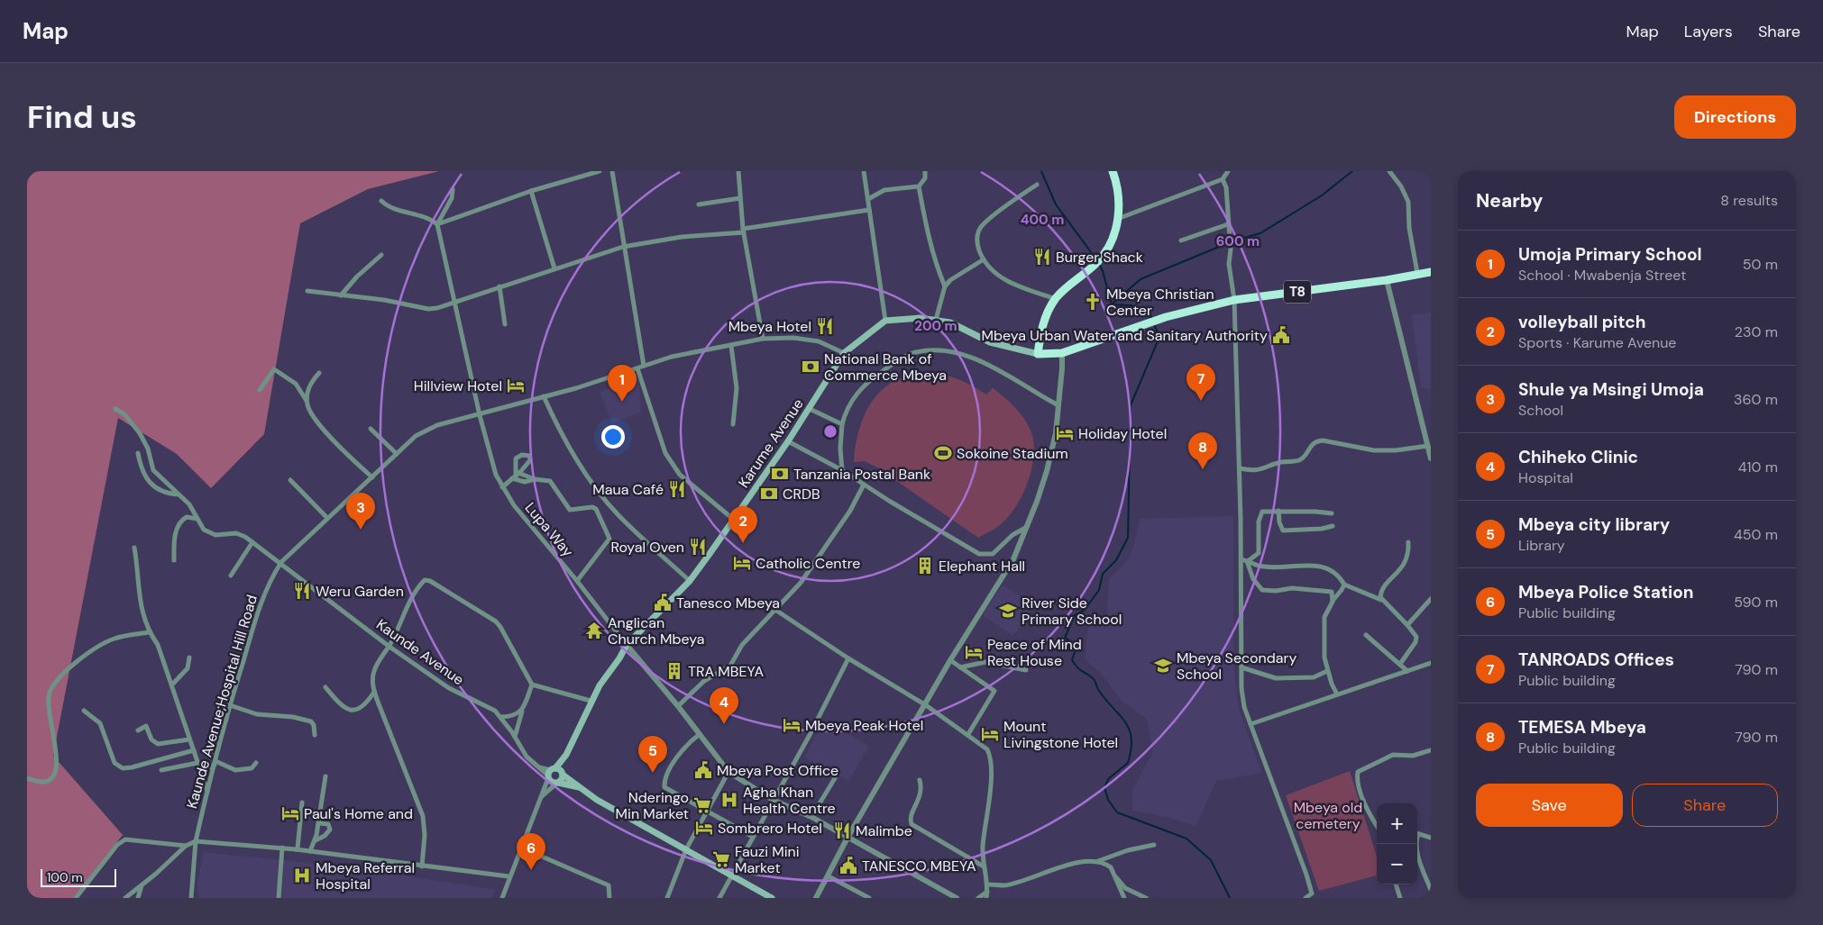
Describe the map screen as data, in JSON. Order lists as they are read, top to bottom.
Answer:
{
  "streets": {
    "highway": ["T8"],
    "main road": ["Karume Avenue"],
    "street": ["Lupa Way", "Kaunde Avenue", "Kaunde Avenue;Hospital Hill Road"]
  },
  "crossings": [
    ["Karume Avenue", "Lupa Way"],
    ["Karume Avenue", "Kaunde Avenue"],
    ["Karume Avenue", "Kaunde Avenue;Hospital Hill Road"],
    ["Lupa Way", "Kaunde Avenue;Hospital Hill Road"],
    ["Kaunde Avenue", "Kaunde Avenue;Hospital Hill Road"]
  ],
  "parks": ["Mbeya old cemetery"],
  "places": {
    "restaurant": [
      "Burger Shack",
      "Mbeya Hotel",
      "Maua Café",
      "Royal Oven",
      "Weru Garden",
      "Malimbe"
    ],
    "church": ["Mbeya Christian Center"],
    "public building": [
      "Mbeya Urban Water and Sanitary Authority",
      "Tanesco Mbeya",
      "Mbeya Post Office",
      "TANESCO MBEYA"
    ],
    "bank": ["National Bank of Commerce Mbeya", "Tanzania Postal Bank", "CRDB"],
    "hotel": [
      "Hillview Hotel",
      "Holiday Hotel",
      "Catholic Centre",
      "Peace of Mind Rest House",
      "Mbeya Peak Hotel",
      "Mount Livingstone Hotel",
      "Paul's Home and",
      "Sombrero Hotel"
    ],
    "sports": ["Sokoine Stadium"],
    "building": ["Elephant Hall", "TRA MBEYA"],
    "school or university": ["River Side Primary School", "Mbeya Secondary School"],
    "temple": ["Anglican Church Mbeya"],
    "hospital": ["Agha Khan Health Centre", "Mbeya Referral Hospital"],
    "supermarket": ["Nderingo Min Market", "Fauzi Mini Market"]
  },
  "scale_bar": "100 m",
  "page": {
    "header": "Map",
    "nav": ["Map", "Layers", "Share"],
    "buttons": [
      "Directions",
      ["Save", "Share"]
    ],
    "title": "Find us",
    "heading": ["Nearby", "8 results"],
    "list": [
      {
        "mark": "1",
        "name": "Umoja Primary School",
        "note": "School · Mwabenja Street",
        "value": "50 m"
      },
      {
        "mark": "2",
        "name": "volleyball pitch",
        "note": "Sports · Karume Avenue",
        "value": "230 m"
      },
      {
        "mark": "3",
        "name": "Shule ya Msingi Umoja",
        "note": "School",
        "value": "360 m"
      },
      {
        "mark": "4",
        "name": "Chiheko Clinic",
        "note": "Hospital",
        "value": "410 m"
      },
      {
        "mark": "5",
        "name": "Mbeya city library",
        "note": "Library",
        "value": "450 m"
      },
      {
        "mark": "6",
        "name": "Mbeya Police Station",
        "note": "Public building",
        "value": "590 m"
      },
      {
        "mark": "7",
        "name": "TANROADS Offices",
        "note": "Public building",
        "value": "790 m"
      },
      {
        "mark": "8",
        "name": "TEMESA Mbeya",
        "note": "Public building",
        "value": "790 m"
      }
    ],
    "pins": [
      "7",
      "1",
      "8",
      "3",
      "2",
      "4",
      "5",
      "6"
    ],
    "map_buttons": ["+", "−"],
    "scale": "100 m"
  },
  "rings": ["400 m", "600 m", "200 m"]
}
